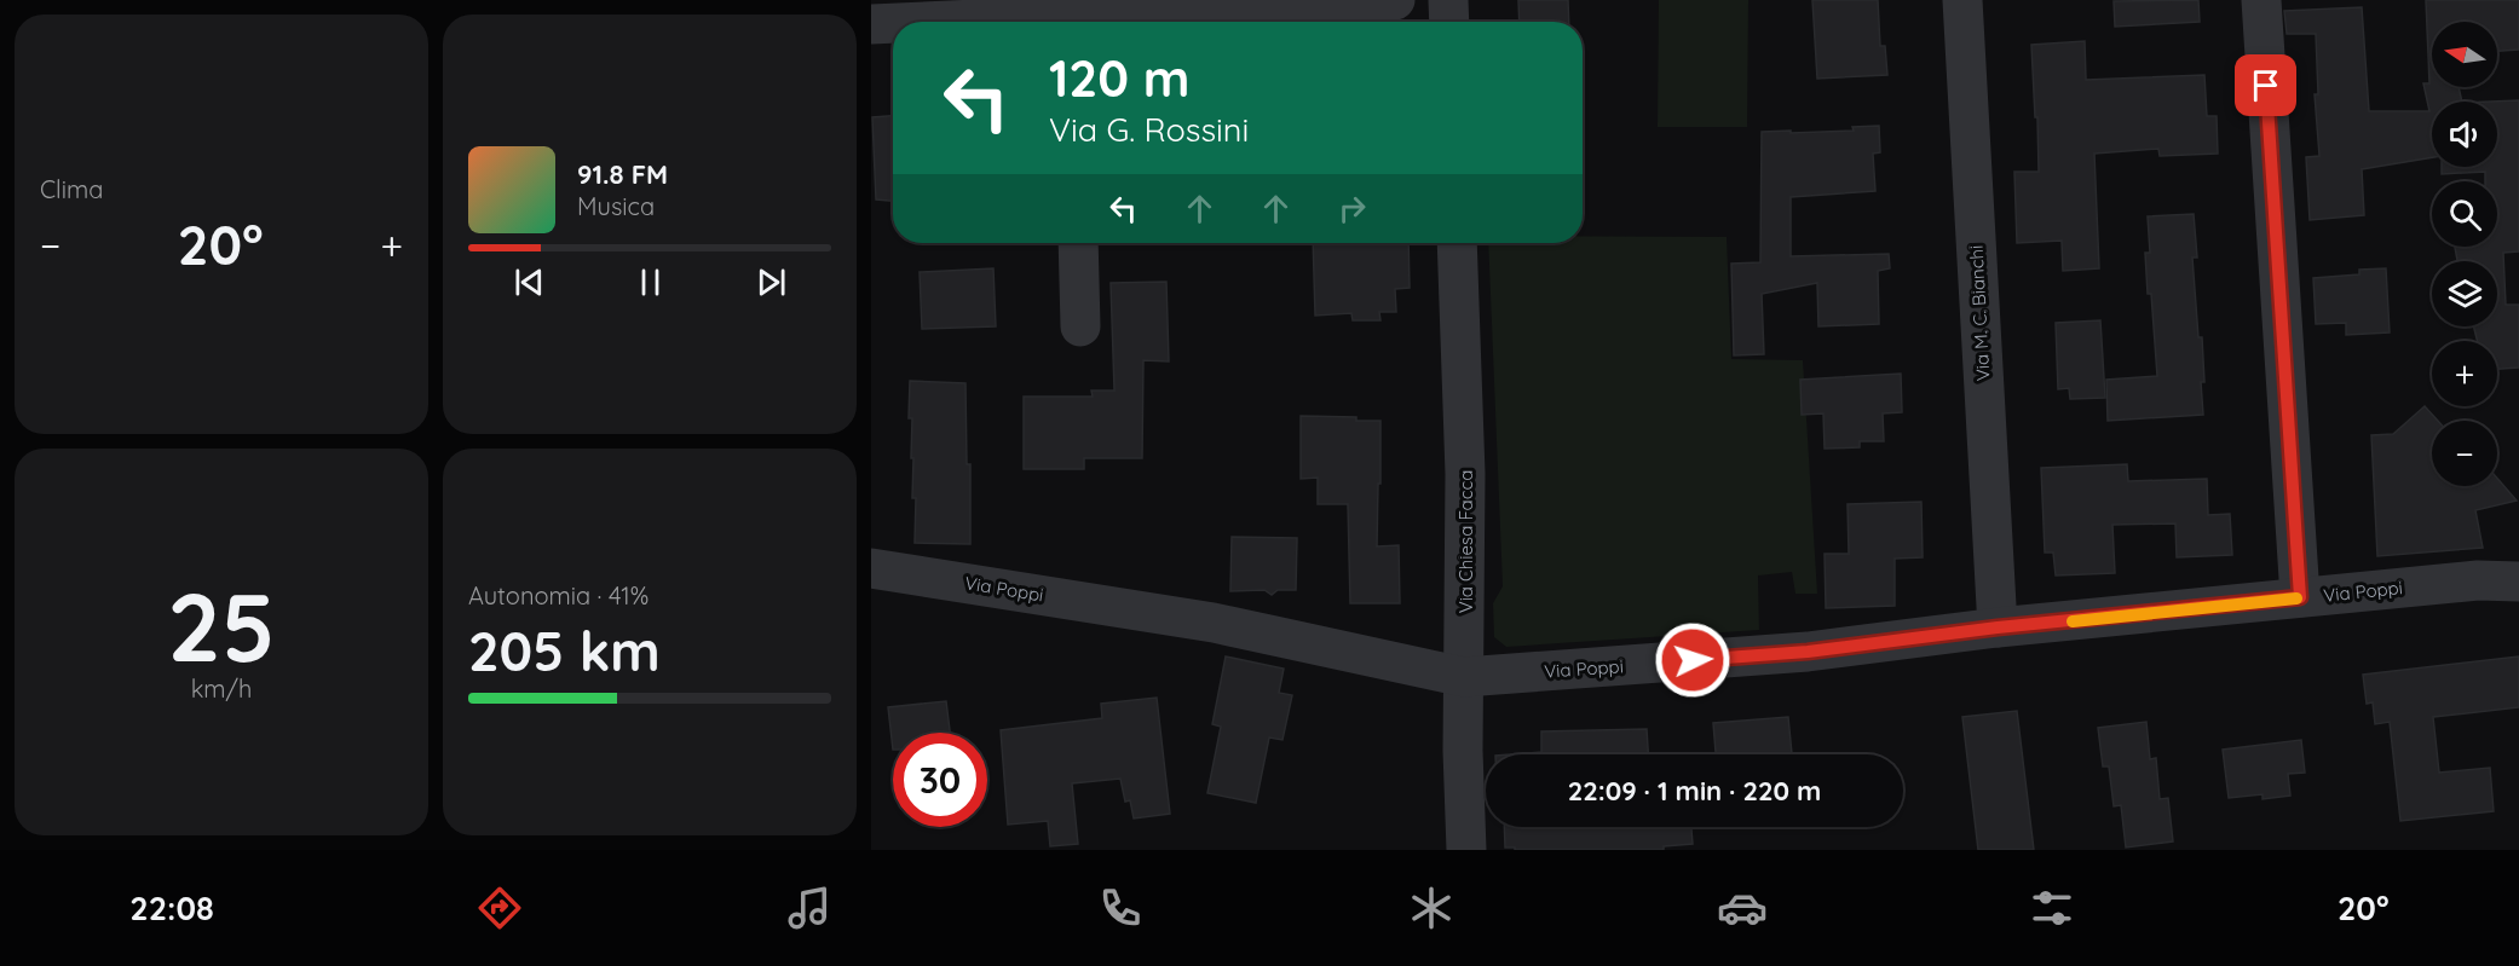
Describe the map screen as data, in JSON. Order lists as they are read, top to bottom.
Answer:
{
  "streets": {
    "street": ["Via M. C. Bianchi", "Via Chiesa Facca", "Via Poppi"]
  },
  "crossings": [
    ["Via M. C. Bianchi", "Via Poppi"],
    ["Via Chiesa Facca", "Via Poppi"]
  ],
  "north": "left",
  "page": {
    "tile": [
      "Clima",
      ["25", "km/h"],
      ["Autonomia · 41%", "205 km"]
    ],
    "map_buttons": ["+", "−"],
    "turn": ["120 m", "Via G. Rossini"],
    "song": ["91.8 FM", "Musica"],
    "heat": ["−", "20°", "+"],
    "limit": "30",
    "trip": "22:09 · 1 min · 220 m",
    "tabs": ["22:08", "20°"]
  }
}
